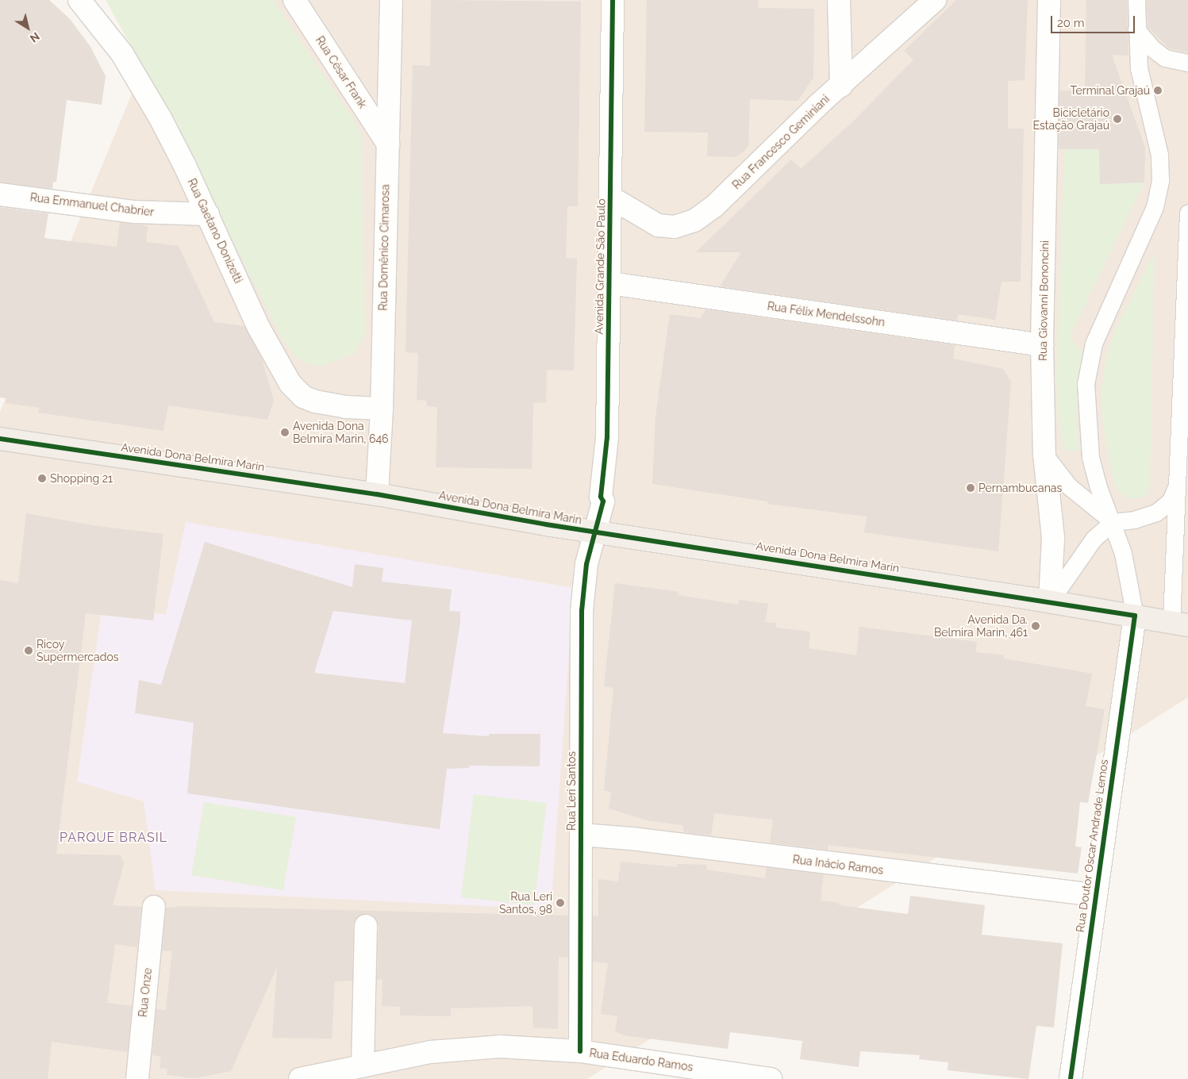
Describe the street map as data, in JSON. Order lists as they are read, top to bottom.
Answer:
{
  "streets": {
    "main road": ["Avenida Dona Belmira Marin"],
    "street": [
      "Rua César Frank",
      "Rua Francesco Geminiani",
      "Rua Emmanuel Chabrier",
      "Rua Gaetano Donizetti",
      "Rua Domênico Cimarosa",
      "Avenida Grande São Paulo",
      "Rua Giovanni Bononcini",
      "Rua Félix Mendelssohn",
      "Rua Leri Santos",
      "Rua Doutor Oscar Andrade Lemos",
      "Rua Inácio Ramos",
      "Rua Onze",
      "Rua Eduardo Ramos"
    ]
  },
  "crossings": [
    ["Rua César Frank", "Rua Domênico Cimarosa"],
    ["Rua Francesco Geminiani", "Avenida Grande São Paulo"],
    ["Rua Emmanuel Chabrier", "Rua Gaetano Donizetti"],
    ["Rua Gaetano Donizetti", "Rua Domênico Cimarosa"],
    ["Rua Domênico Cimarosa", "Avenida Dona Belmira Marin"],
    ["Avenida Grande São Paulo", "Rua Félix Mendelssohn"],
    ["Avenida Grande São Paulo", "Avenida Dona Belmira Marin"],
    ["Avenida Grande São Paulo", "Rua Leri Santos"],
    ["Rua Giovanni Bononcini", "Rua Félix Mendelssohn"],
    ["Rua Giovanni Bononcini", "Avenida Dona Belmira Marin"],
    ["Avenida Dona Belmira Marin", "Rua Leri Santos"],
    ["Avenida Dona Belmira Marin", "Rua Doutor Oscar Andrade Lemos"],
    ["Rua Leri Santos", "Rua Inácio Ramos"],
    ["Rua Leri Santos", "Rua Eduardo Ramos"],
    ["Rua Doutor Oscar Andrade Lemos", "Rua Inácio Ramos"]
  ],
  "districts": ["PARQUE BRASIL"],
  "places": [
    "Terminal Grajaú",
    "Bicicletário Estação Grajaú",
    "Avenida Dona Belmira Marin, 646",
    "Shopping 21",
    "Pernambucanas",
    "Avenida Da. Belmira Marin, 461",
    "Ricoy Supermercados",
    "Rua Leri Santos, 98"
  ],
  "scale_bar": "20 m",
  "north": "bottom right"
}
